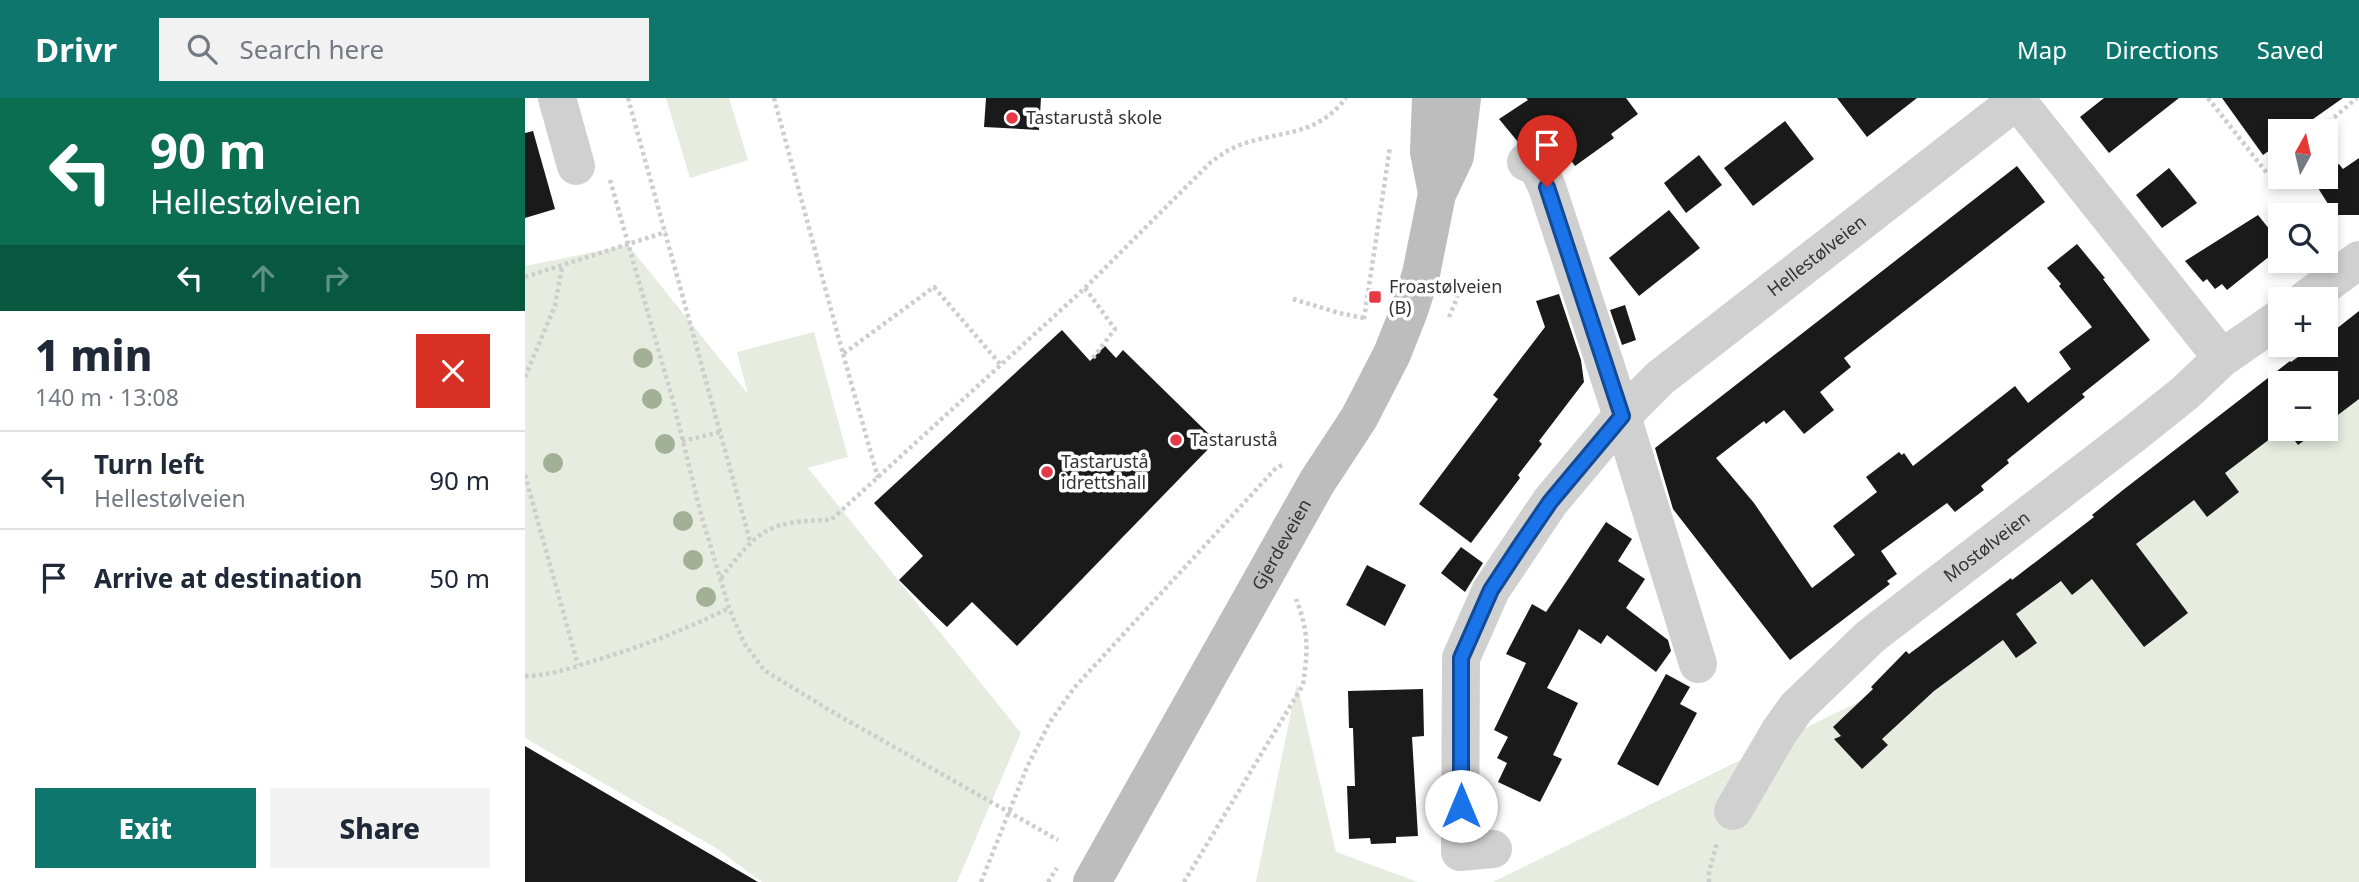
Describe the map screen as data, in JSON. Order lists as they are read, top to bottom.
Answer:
{
  "streets": {
    "main road": ["Gjerdeveien"],
    "street": ["Hellestølveien", "Mostølveien"]
  },
  "crossings": [
    ["Hellestølveien", "Mostølveien"]
  ],
  "places": {
    "other": ["Tastarustå skole", "Tastarustå", "Tastarustå idrettshall"],
    "transit": ["Froastølveien (B)"]
  },
  "north": "top",
  "page": {
    "header": "Drivr",
    "search": "Search here",
    "nav": ["Map", "Directions", "Saved"],
    "turn": ["90 m", "Hellestølveien"],
    "map_buttons": ["+", "−"],
    "heading": ["1 min", "140 m · 13:08"],
    "list": [
      {
        "name": "Turn left",
        "note": "Hellestølveien",
        "value": "90 m"
      },
      {
        "name": "Arrive at destination",
        "value": "50 m"
      }
    ],
    "buttons": ["Exit", "Share"]
  }
}
